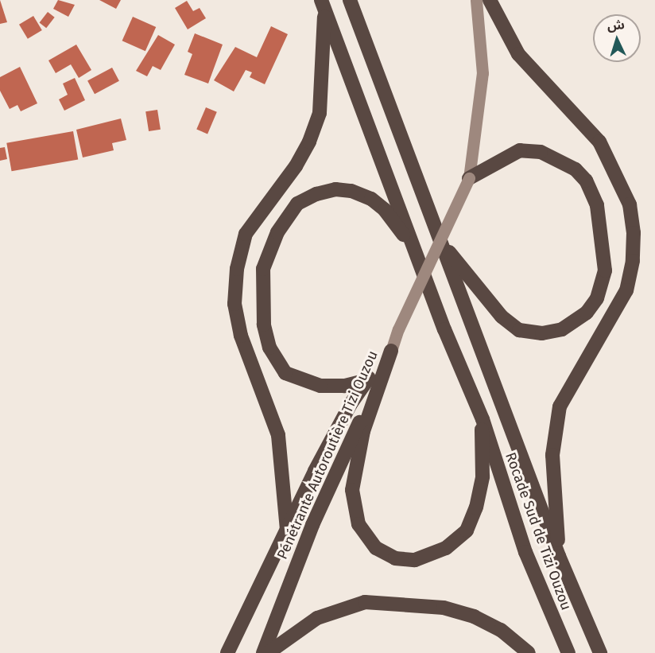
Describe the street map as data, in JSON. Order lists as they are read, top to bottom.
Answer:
{
  "streets": {
    "highway": ["Pénétrante Autoroutière Tizi Ouzou", "Rocade Sud de Tizi Ouzou"]
  },
  "north": "top"
}
